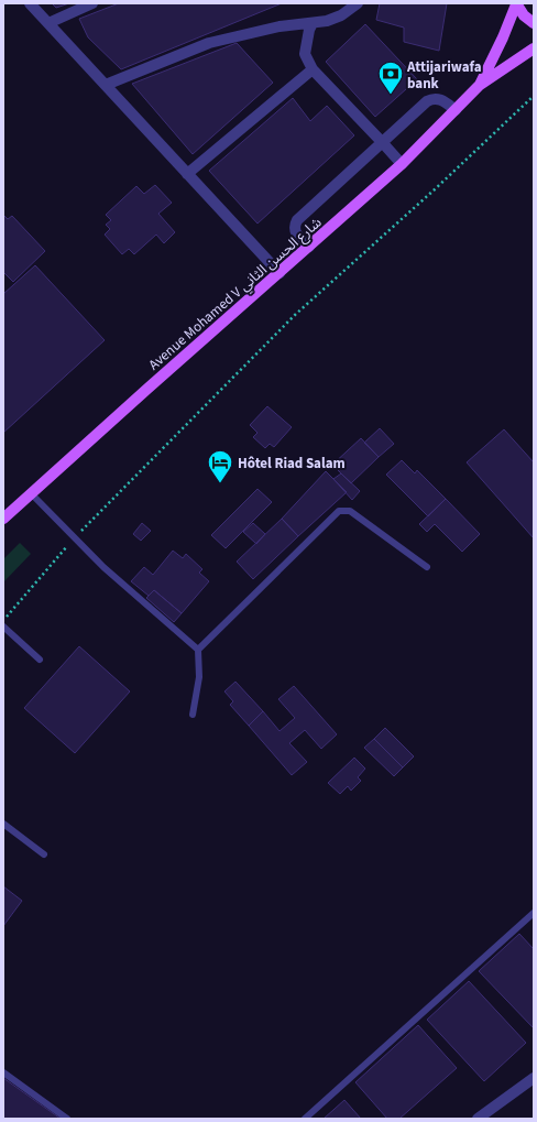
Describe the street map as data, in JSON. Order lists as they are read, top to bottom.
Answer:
{
  "streets": {
    "main road": ["Avenue Mohamed V شارع الحسن الثاني"]
  },
  "places": {
    "bank": ["Attijariwafa bank"],
    "hotel": ["Hôtel Riad Salam"]
  }
}
